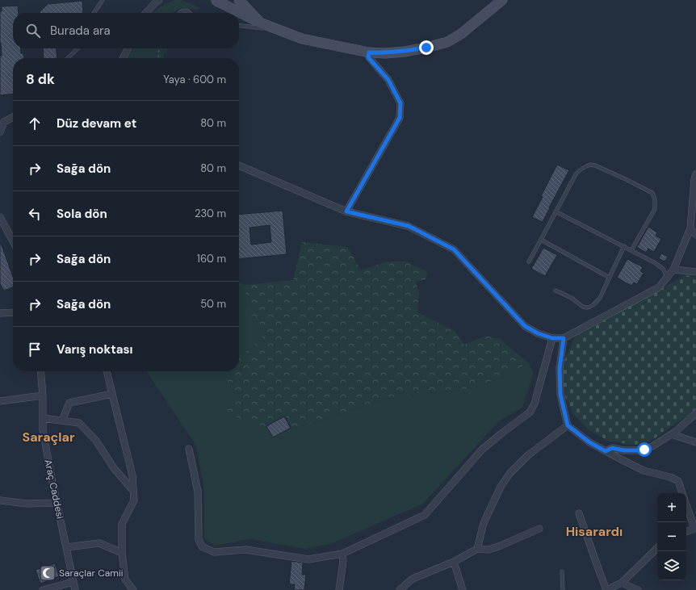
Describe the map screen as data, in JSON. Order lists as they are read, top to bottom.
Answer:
{
  "streets": {
    "street": ["Araç Caddesi"]
  },
  "districts": ["Saraçlar", "Hisarardı"],
  "places": {
    "mosque": ["Saraçlar Camii"]
  },
  "page": {
    "search": "Burada ara",
    "heading": ["8 dk", "Yaya · 600 m"],
    "list": [
      ["Düz devam et", "80 m"],
      ["Sağa dön", "80 m"],
      ["Sola dön", "230 m"],
      ["Sağa dön", "160 m"],
      ["Sağa dön", "50 m"],
      "Varış noktası"
    ],
    "map_buttons": ["+", "−"]
  }
}
